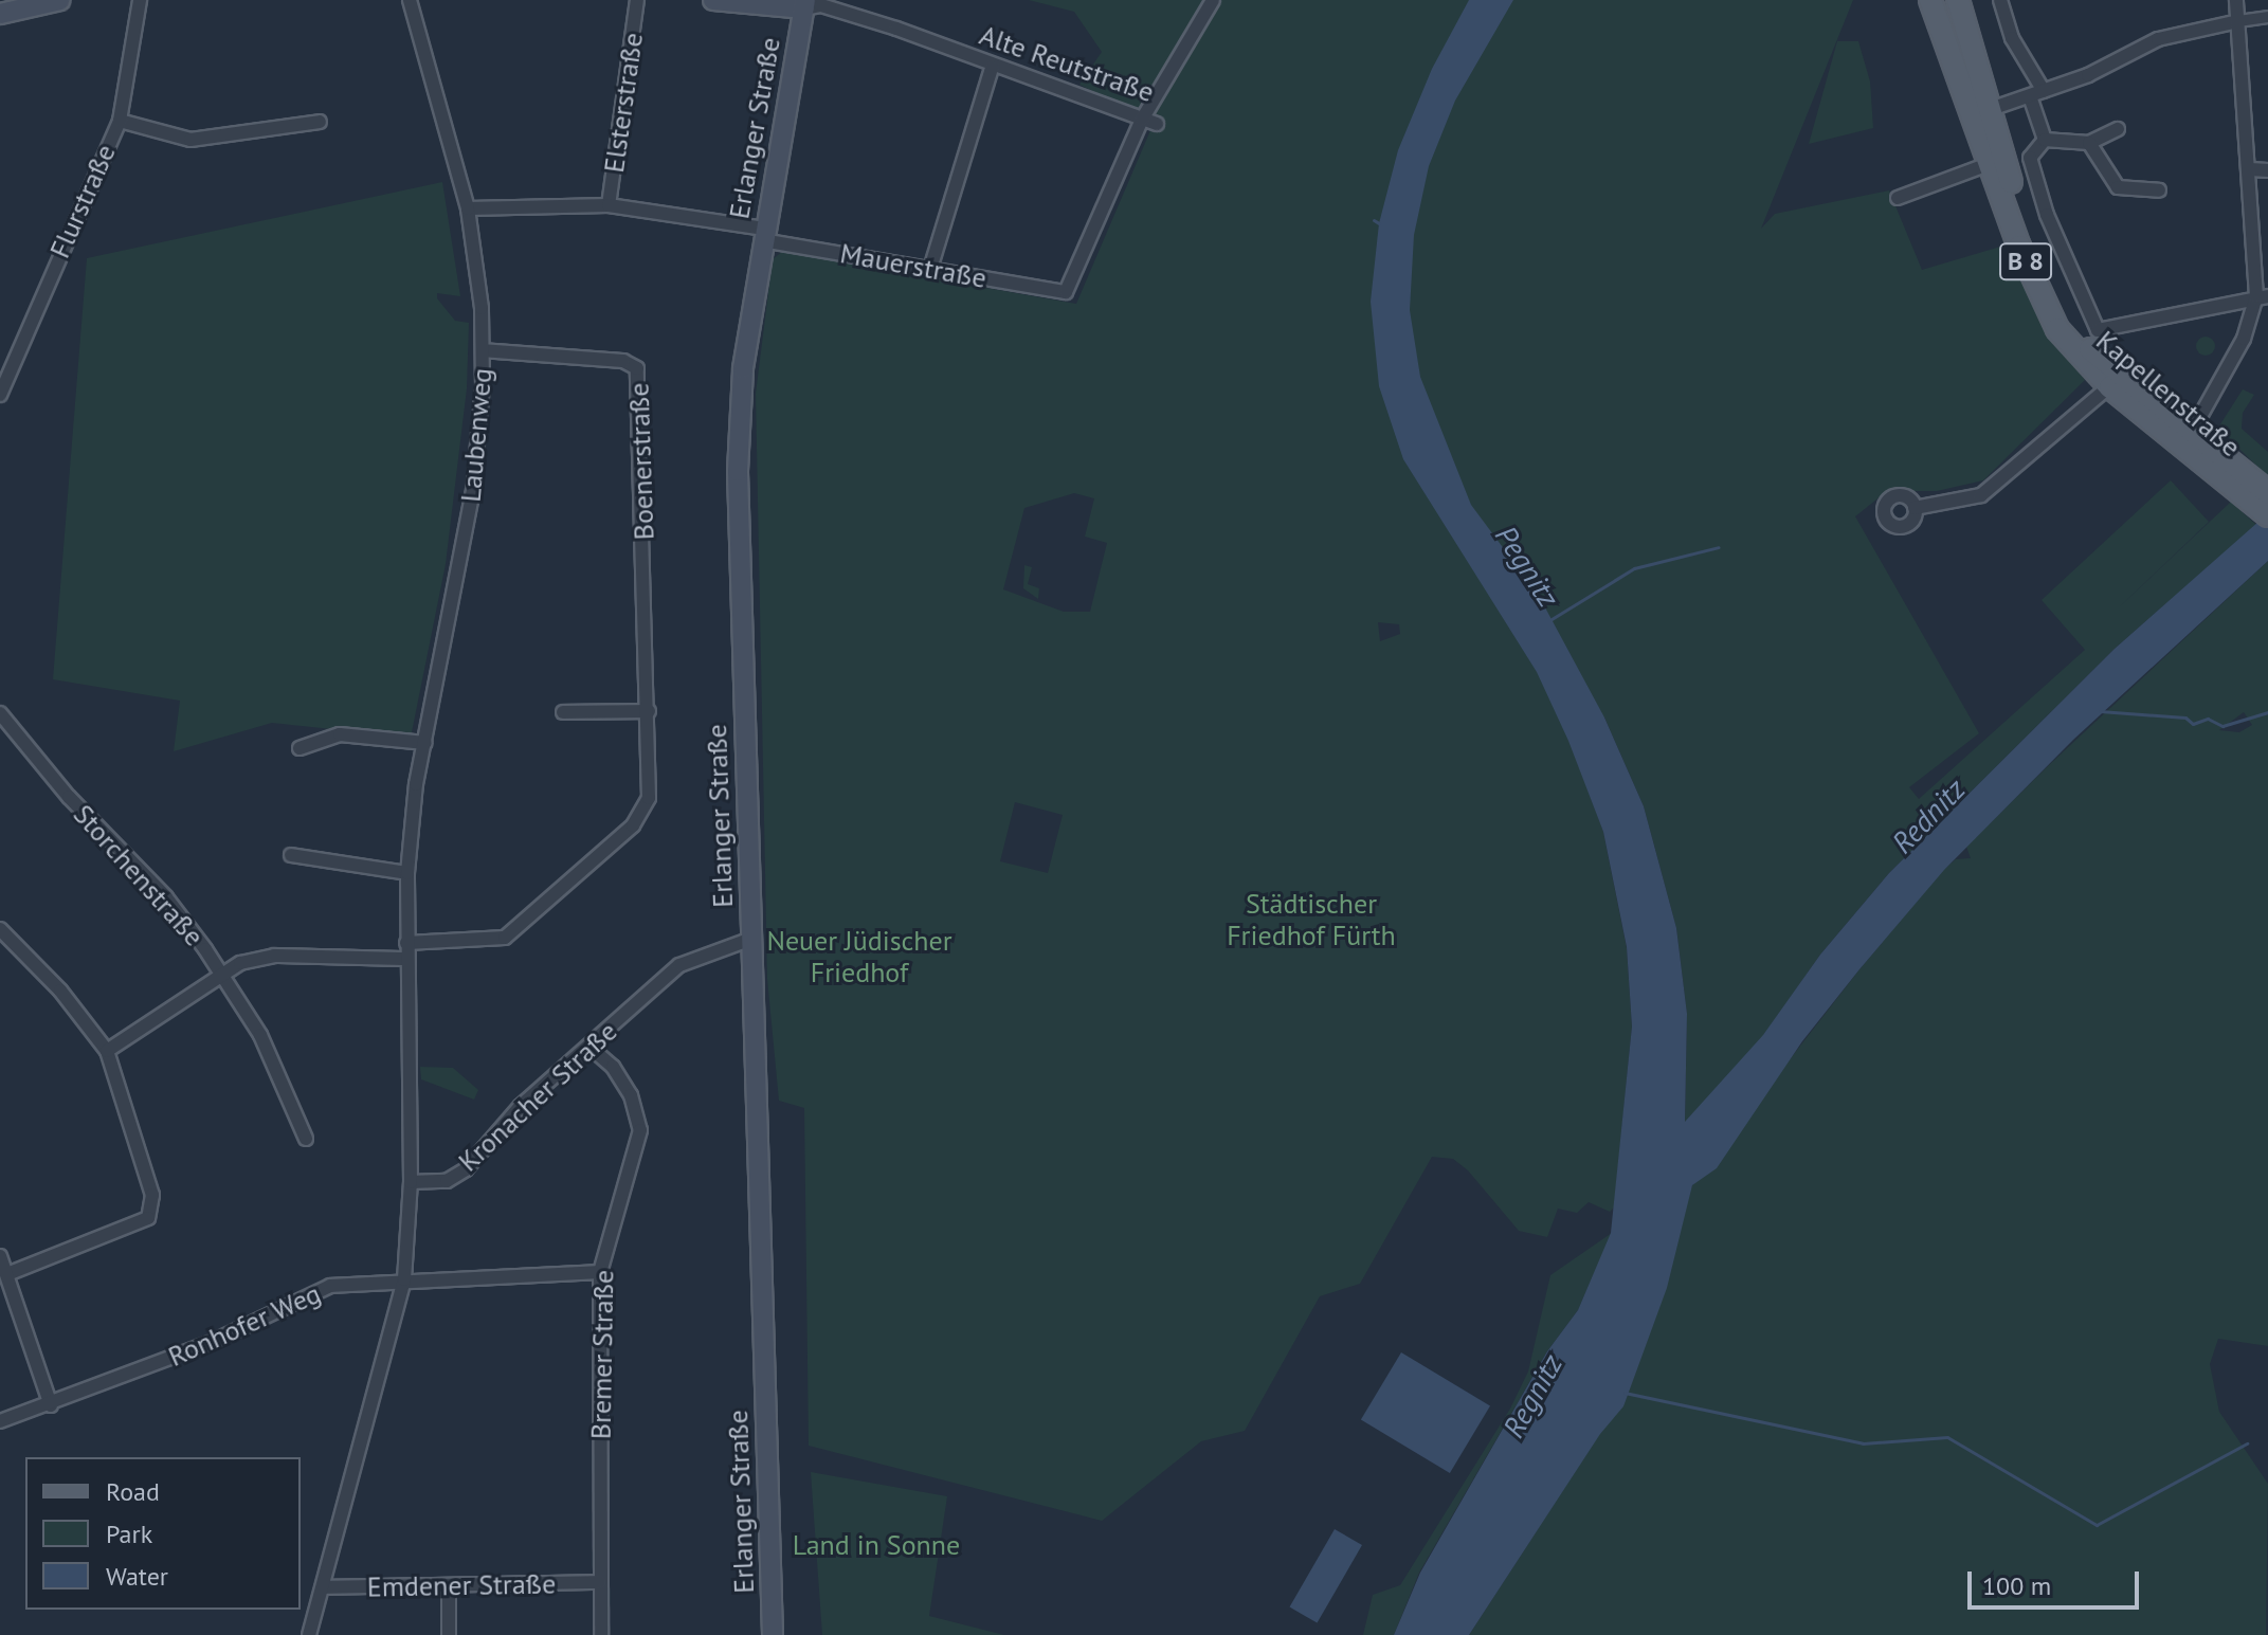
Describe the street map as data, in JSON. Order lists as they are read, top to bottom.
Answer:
{
  "streets": {
    "main road": [
      "Alte Reutstraße",
      "Erlanger Straße",
      "B 8",
      "Kapellenstraße"
    ],
    "street": [
      "Elsterstraße",
      "Flurstraße",
      "Mauerstraße",
      "Laubenweg",
      "Boenerstraße",
      "Storchenstraße",
      "Kronacher Straße",
      "Ronhofer Weg",
      "Bremer Straße",
      "Emdener Straße"
    ]
  },
  "crossings": [
    ["Alte Reutstraße", "Erlanger Straße"],
    ["Alte Reutstraße", "Mauerstraße"],
    ["Elsterstraße", "Mauerstraße"],
    ["Erlanger Straße", "Mauerstraße"],
    ["Erlanger Straße", "Kronacher Straße"],
    ["Mauerstraße", "Laubenweg"],
    ["Laubenweg", "Boenerstraße"],
    ["Laubenweg", "Kronacher Straße"],
    ["Kronacher Straße", "Bremer Straße"],
    ["Ronhofer Weg", "Bremer Straße"],
    ["Bremer Straße", "Emdener Straße"]
  ],
  "water": ["Pegnitz", "Rednitz", "Regnitz"],
  "parks": ["Städtischer Friedhof Fürth", "Neuer Jüdischer Friedhof", "Land in Sonne"],
  "legend": ["Road", "Park", "Water"],
  "scale_bar": "100 m"
}
